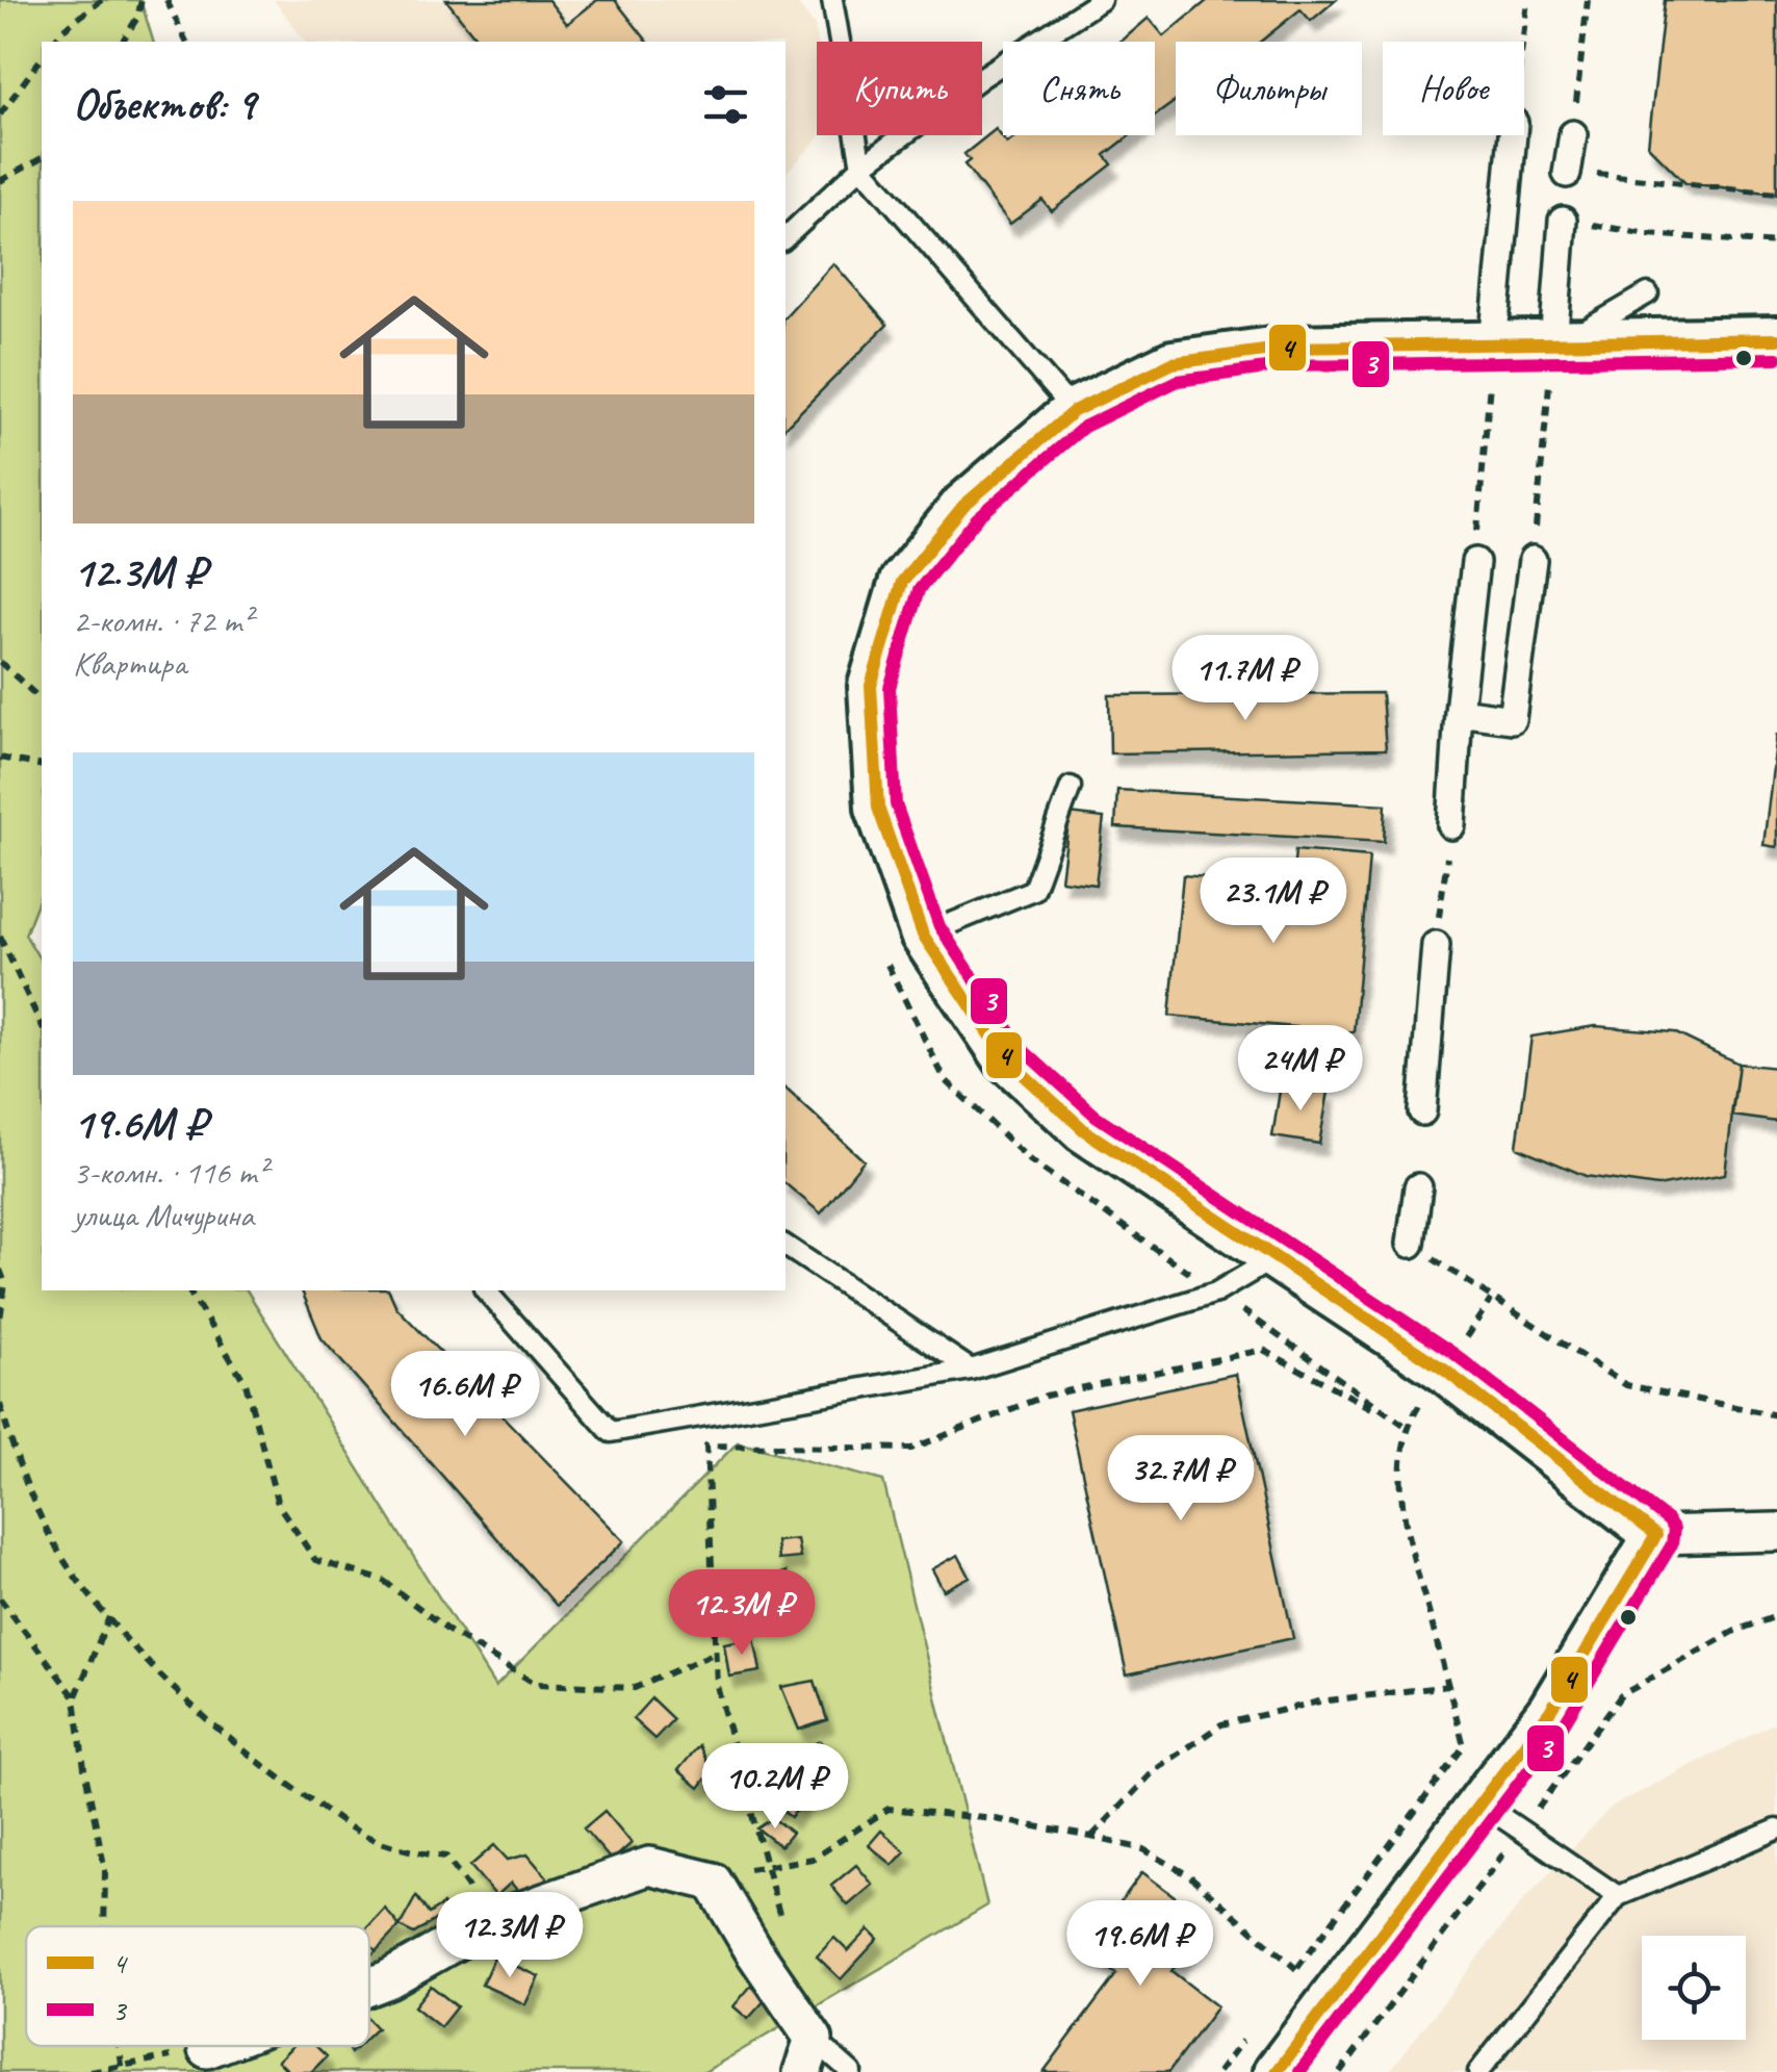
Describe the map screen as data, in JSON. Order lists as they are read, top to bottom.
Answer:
{
  "lines": ["transit line 4", "transit line 3"],
  "legend": ["4", "3"],
  "page": {
    "chip": [
      "Купить",
      "Снять",
      "Фильтры",
      "Новое"
    ],
    "heading": "Объектов: 9",
    "list": [
      {
        "name": "12.3M ₽",
        "note": "2-комн. · 72 m² · Квартира"
      },
      {
        "name": "19.6M ₽",
        "note": "3-комн. · 116 m² · улица Мичурина"
      }
    ],
    "price": [
      "11.7M ₽",
      "23.1M ₽",
      "24M ₽",
      "16.6M ₽",
      "32.7M ₽",
      "12.3M ₽",
      "10.2M ₽",
      "12.3M ₽",
      "19.6M ₽"
    ]
  }
}
